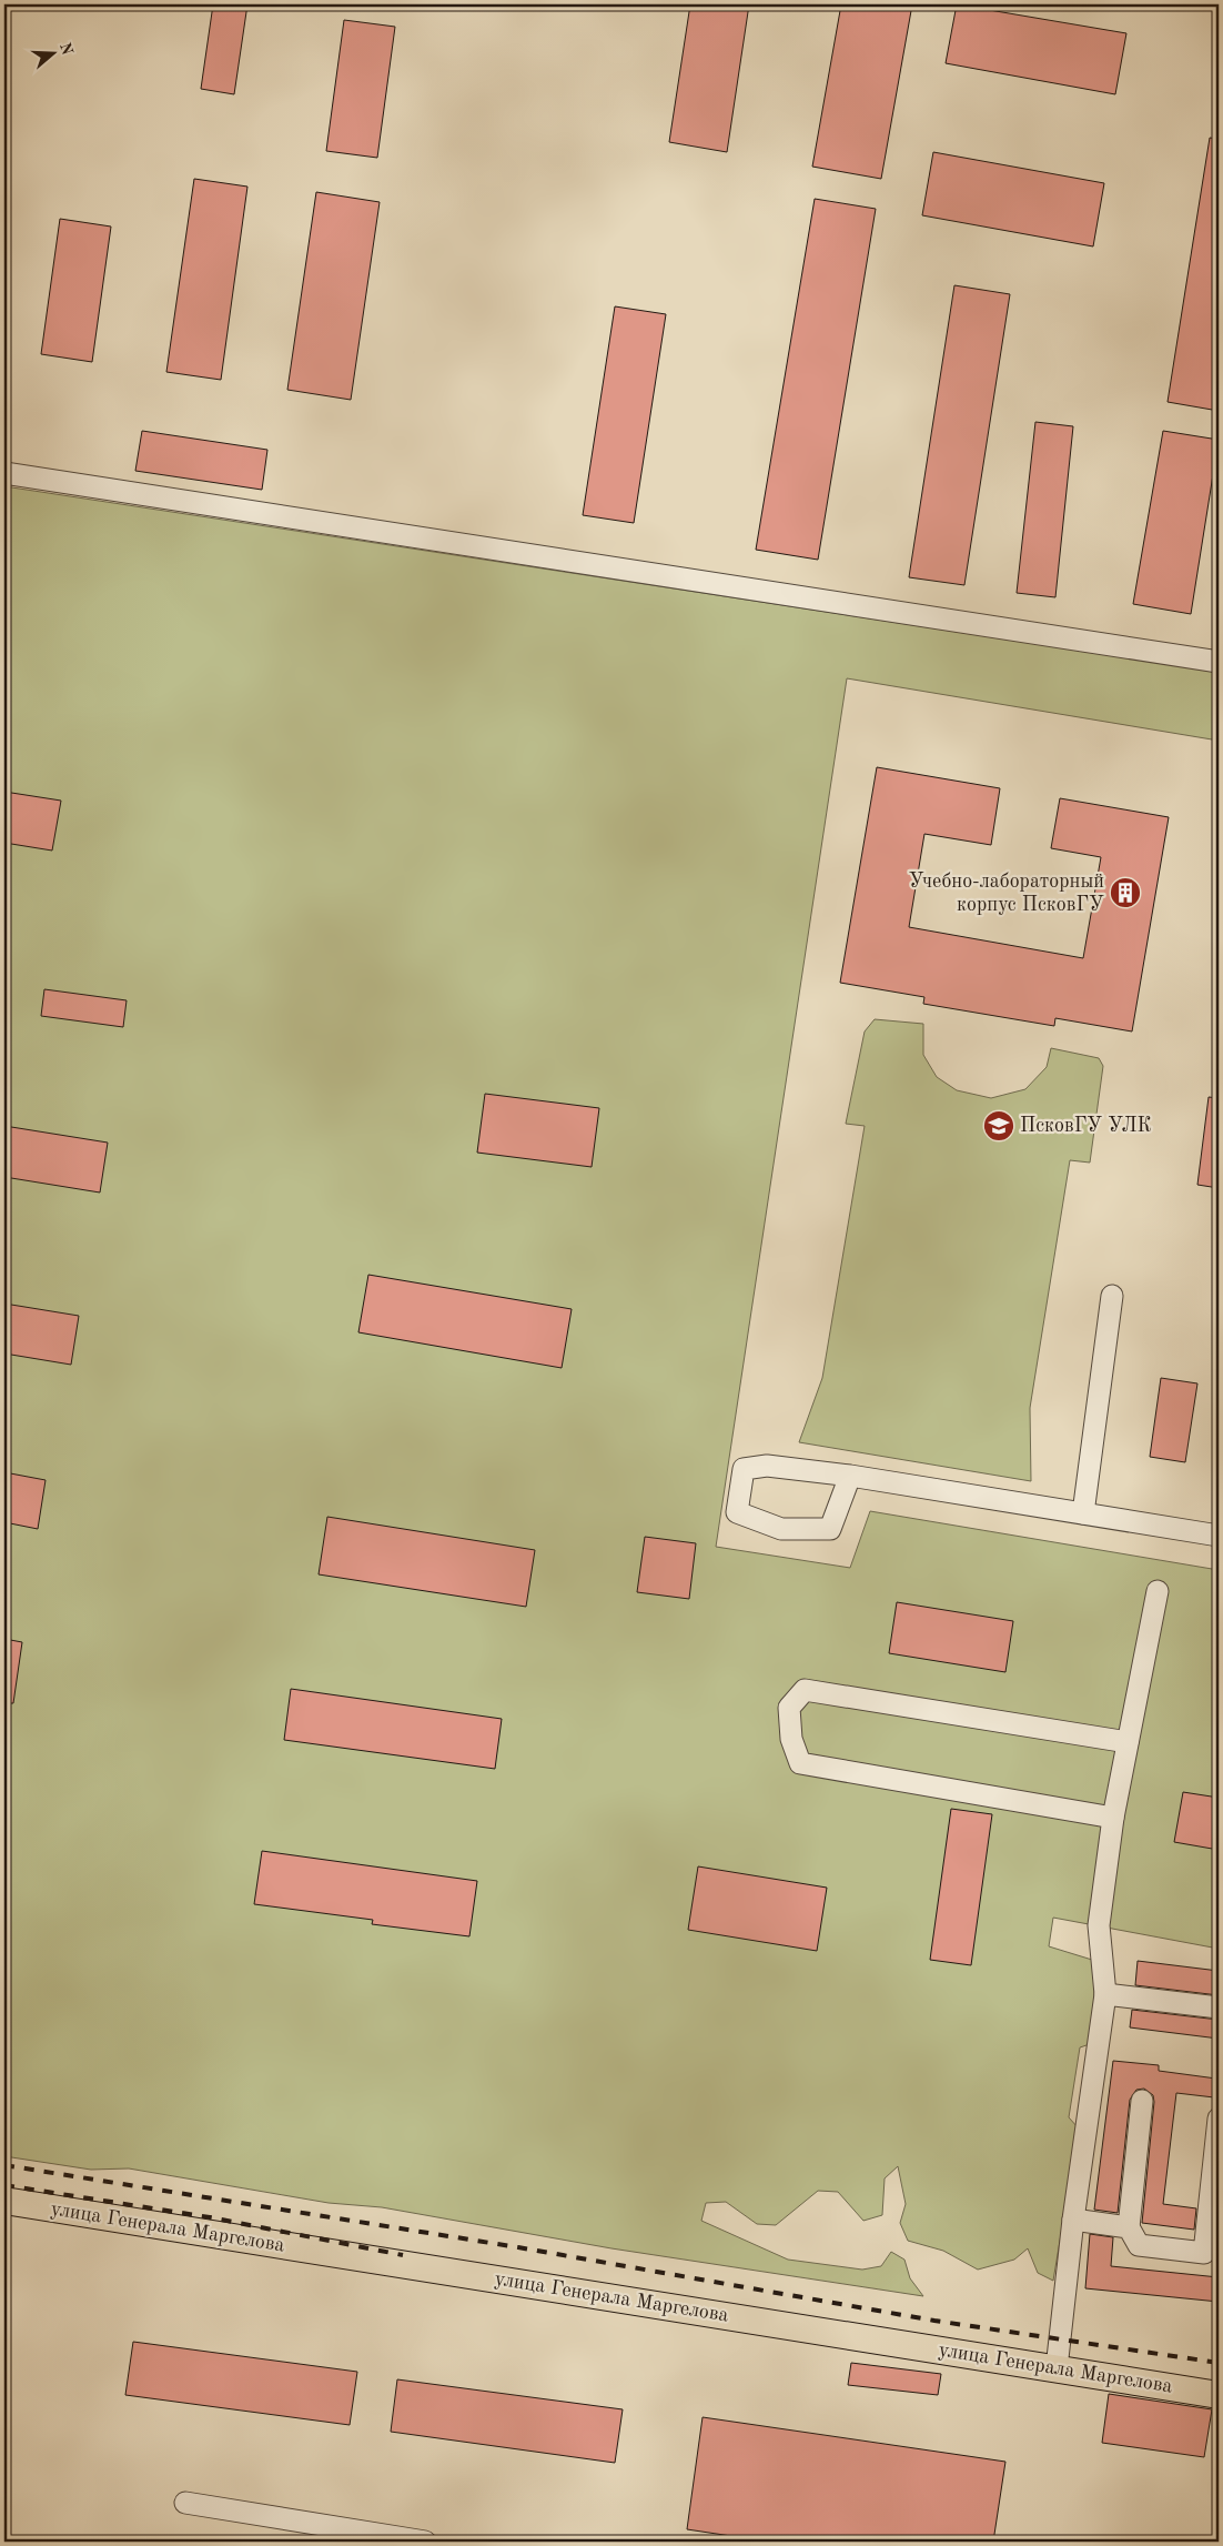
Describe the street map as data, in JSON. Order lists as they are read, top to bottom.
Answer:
{
  "streets": {
    "main road": ["улица Генерала Маргелова"]
  },
  "places": {
    "building": ["Учебно-лабораторный корпус ПсковГУ"],
    "school or university": ["ПсковГУ УЛК"]
  },
  "north": "right"
}
